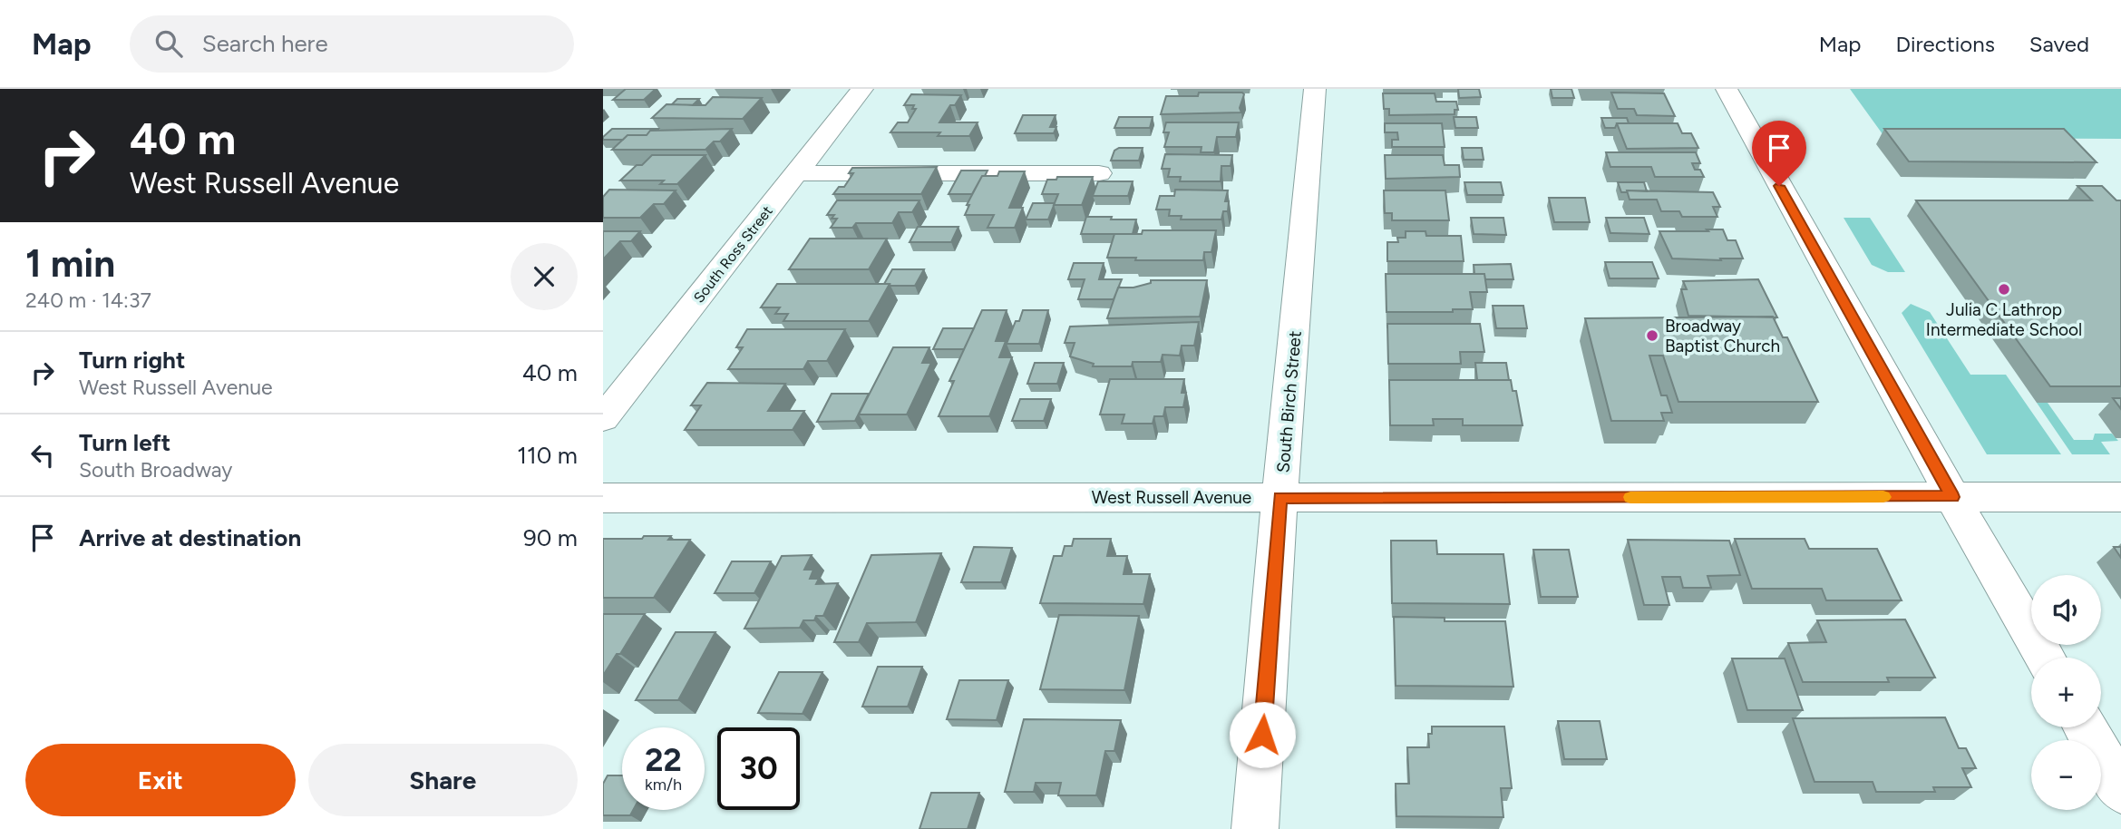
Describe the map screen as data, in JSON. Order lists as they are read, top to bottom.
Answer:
{
  "streets": {
    "street": ["South Ross Street", "South Birch Street", "West Russell Avenue"]
  },
  "crossings": [
    ["South Birch Street", "West Russell Avenue"]
  ],
  "places": ["Julia C Lathrop Intermediate School", "Broadway Baptist Church"],
  "page": {
    "header": "Map",
    "search": "Search here",
    "nav": ["Map", "Directions", "Saved"],
    "turn": ["40 m", "West Russell Avenue"],
    "heading": ["1 min", "240 m · 14:37"],
    "list": [
      {
        "name": "Turn right",
        "note": "West Russell Avenue",
        "value": "40 m"
      },
      {
        "name": "Turn left",
        "note": "South Broadway",
        "value": "110 m"
      },
      {
        "name": "Arrive at destination",
        "value": "90 m"
      }
    ],
    "map_buttons": ["+", "−"],
    "speed": "22 km/h",
    "limit": "30",
    "buttons": ["Exit", "Share"]
  }
}
